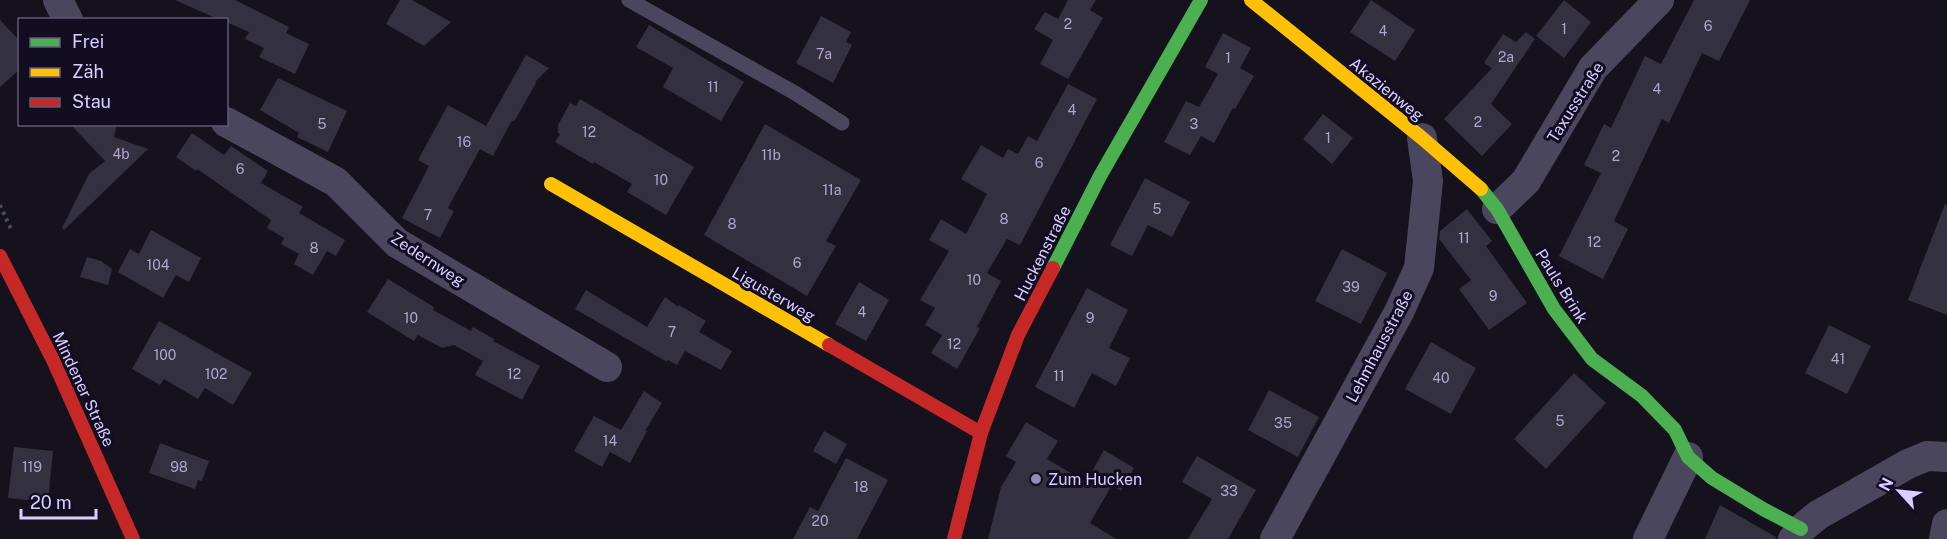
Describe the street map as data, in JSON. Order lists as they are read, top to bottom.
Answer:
{
  "streets": {
    "street": [
      "Akazienweg",
      "Taxusstraße",
      "Huckenstraße",
      "Zedernweg",
      "Pauls Brink",
      "Ligusterweg",
      "Lehmhausstraße",
      "Mindener Straße"
    ]
  },
  "crossings": [
    ["Akazienweg", "Taxusstraße"],
    ["Akazienweg", "Pauls Brink"],
    ["Akazienweg", "Lehmhausstraße"],
    ["Taxusstraße", "Pauls Brink"],
    ["Huckenstraße", "Ligusterweg"]
  ],
  "places": ["Zum Hucken"],
  "house_numbers": [
    "2",
    "6",
    "1",
    "4",
    "7a",
    "2a",
    "1",
    "11",
    "4",
    "4",
    "2",
    "5",
    "3",
    "12",
    "1",
    "16",
    "4b",
    "11b",
    "2",
    "6",
    "6",
    "10",
    "11a",
    "5",
    "7",
    "8",
    "8",
    "11",
    "12",
    "8",
    "6",
    "104",
    "10",
    "39",
    "9",
    "4",
    "10",
    "9",
    "7",
    "12",
    "100",
    "41",
    "102",
    "12",
    "11",
    "40",
    "5",
    "35",
    "14",
    "119",
    "98",
    "18",
    "33",
    "20"
  ],
  "legend": ["Frei", "Zäh", "Stau"],
  "scale_bar": "20 m",
  "north": "top left"
}
